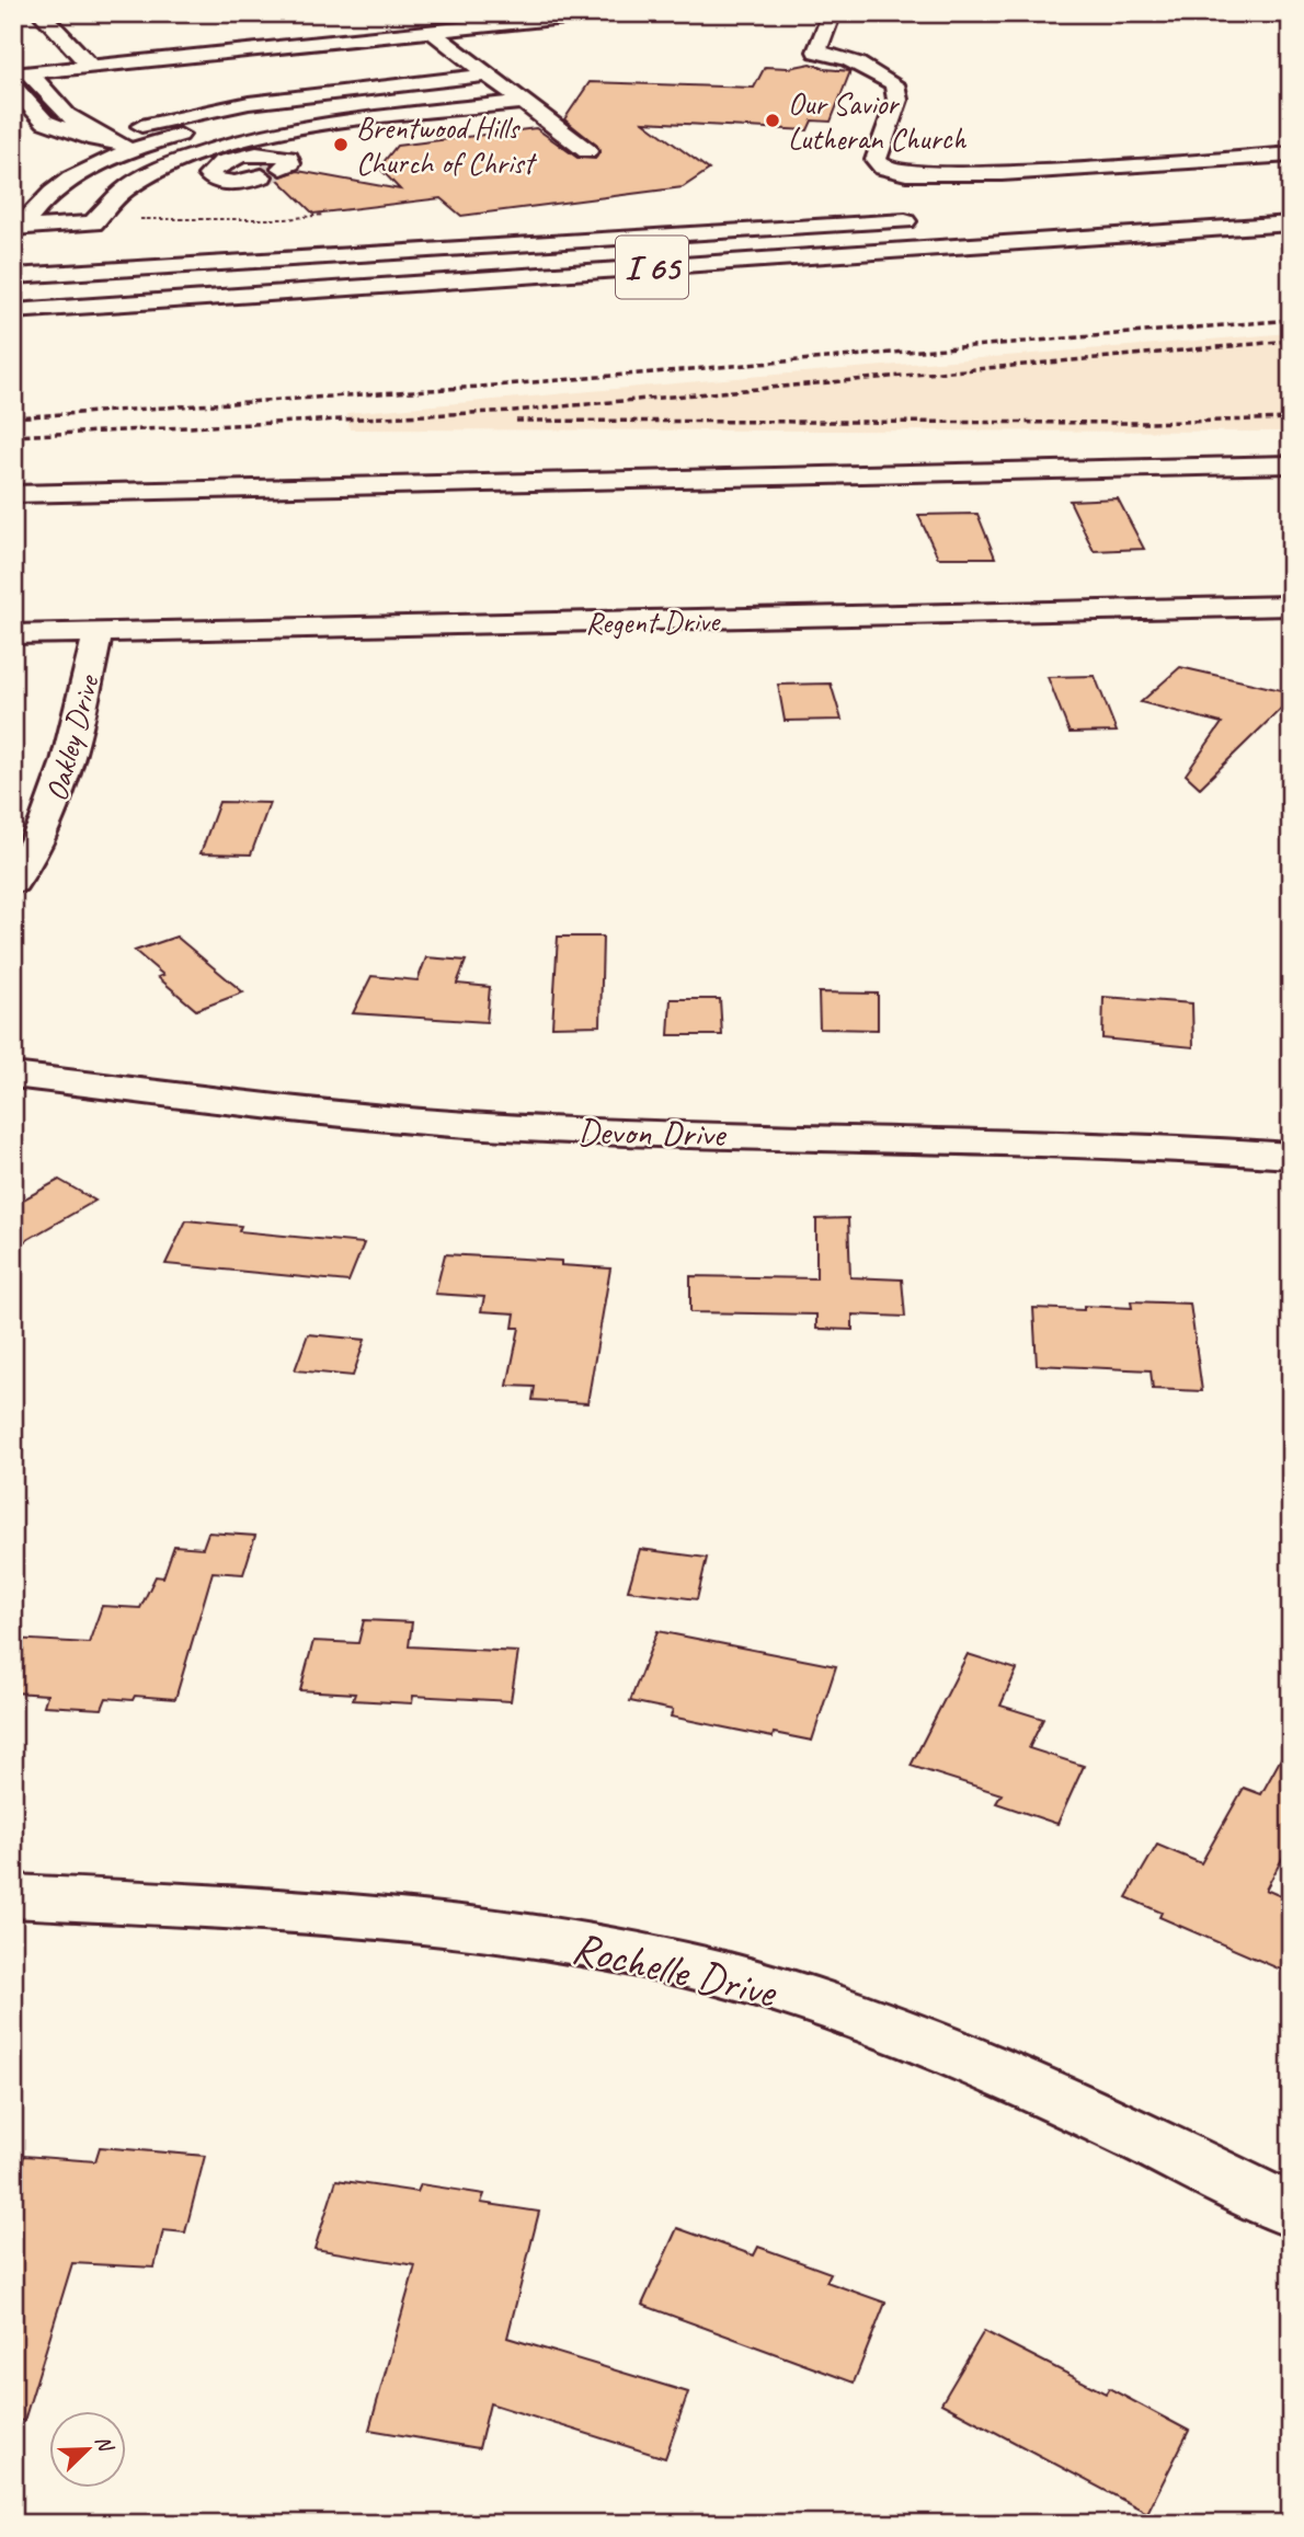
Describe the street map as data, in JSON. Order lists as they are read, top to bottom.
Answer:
{
  "streets": {
    "main road": [
      "I 65",
      "Regent Drive",
      "Oakley Drive",
      "Devon Drive",
      "Rochelle Drive"
    ]
  },
  "crossings": [
    ["Regent Drive", "Oakley Drive"]
  ],
  "places": ["Our Savior Lutheran Church", "Brentwood Hills Church of Christ"],
  "north": "top right"
}
